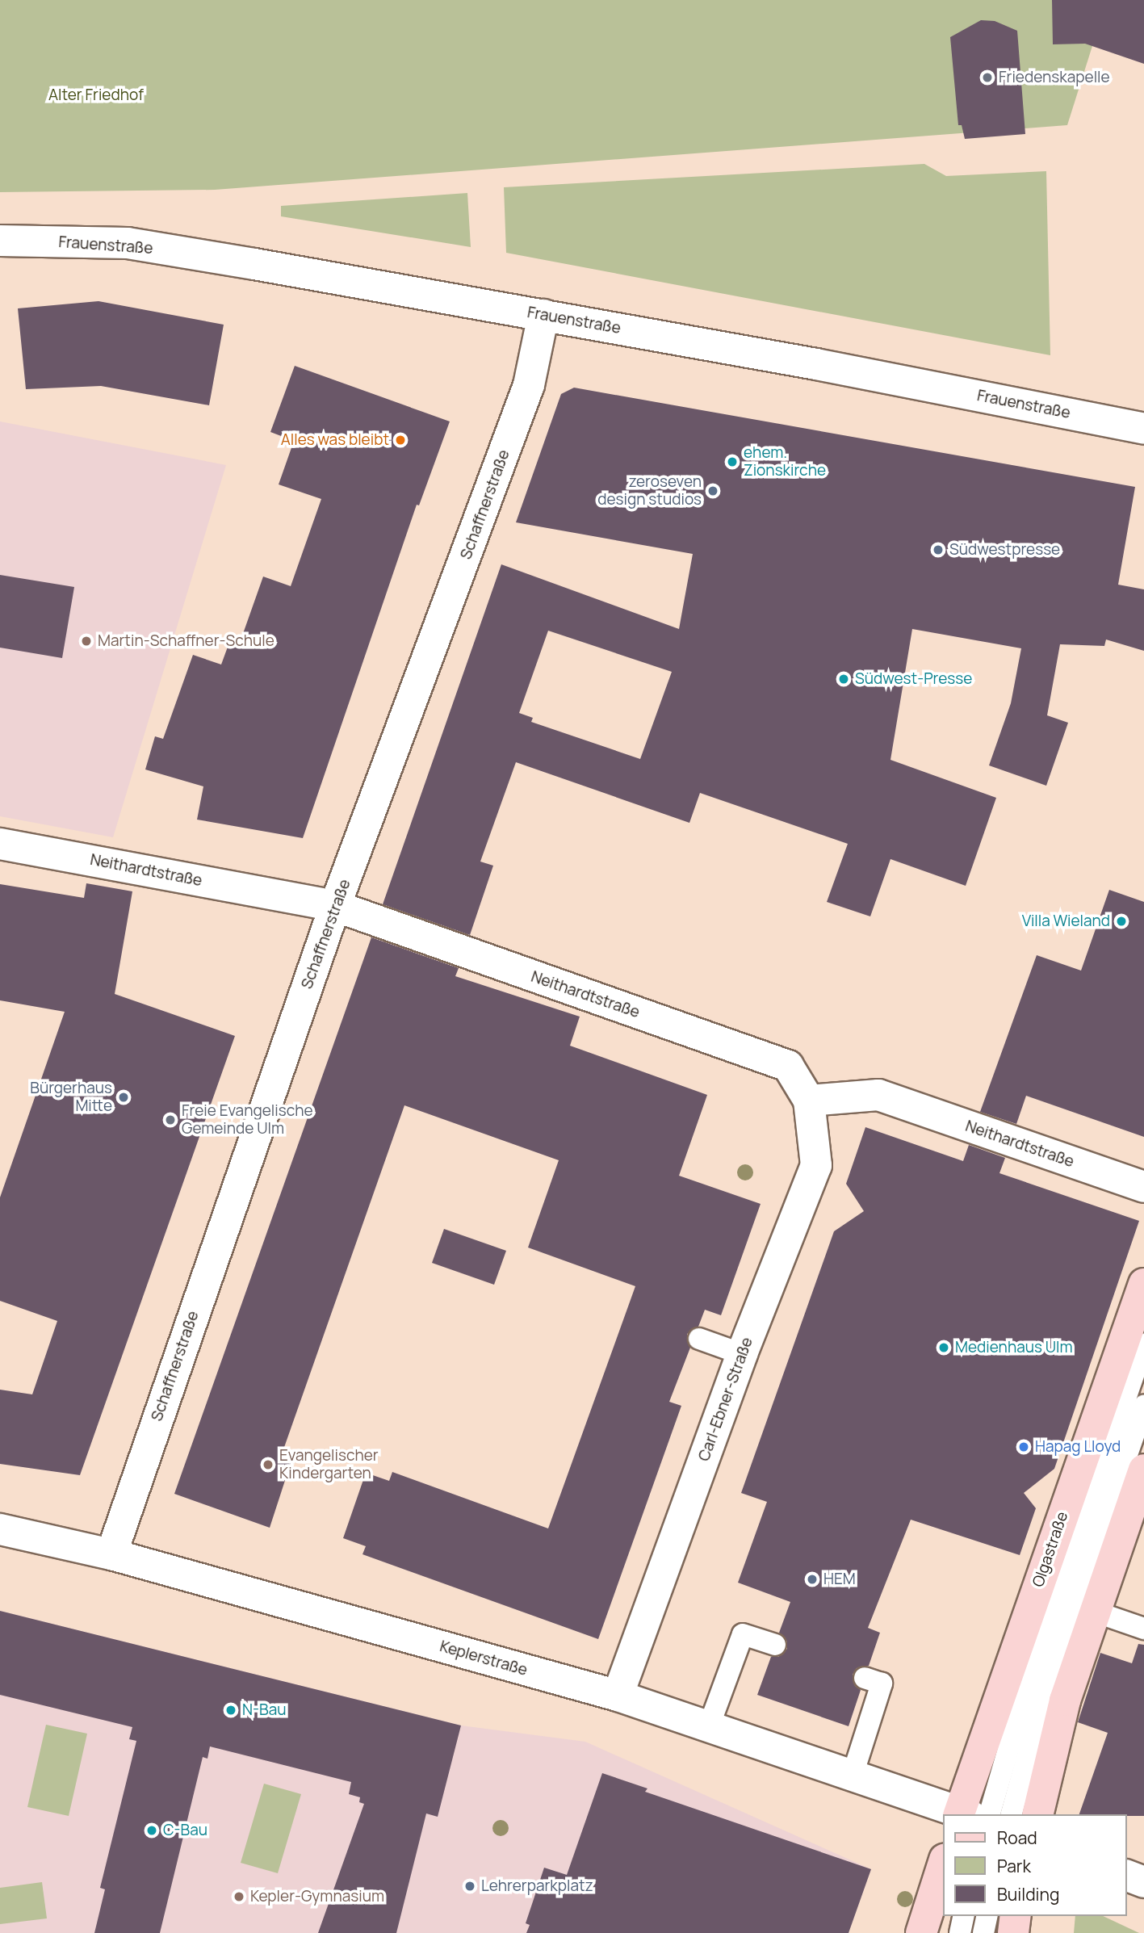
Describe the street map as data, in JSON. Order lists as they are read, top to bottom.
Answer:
{
  "streets": {
    "main road": ["Olgastraße"],
    "street": [
      "Frauenstraße",
      "Schaffnerstraße",
      "Neithardtstraße",
      "Carl-Ebner-Straße",
      "Keplerstraße"
    ]
  },
  "crossings": [
    ["Frauenstraße", "Schaffnerstraße"],
    ["Schaffnerstraße", "Neithardtstraße"],
    ["Schaffnerstraße", "Keplerstraße"],
    ["Neithardtstraße", "Carl-Ebner-Straße"],
    ["Carl-Ebner-Straße", "Keplerstraße"]
  ],
  "parks": ["Alter Friedhof"],
  "places": [
    "Friedenskapelle",
    "Alles was bleibt",
    "ehem. Zionskirche",
    "zeroseven design studios",
    "Südwestpresse",
    "Martin-Schaffner-Schule",
    "Südwest-Presse",
    "Villa Wieland",
    "Bürgerhaus Mitte",
    "Freie Evangelische Gemeinde Ulm",
    "Medienhaus Ulm",
    "Hapag Lloyd",
    "Evangelischer Kindergarten",
    "HEM",
    "N-Bau",
    "C-Bau",
    "Lehrerparkplatz",
    "Kepler-Gymnasium"
  ],
  "legend": ["Road", "Park", "Building"]
}
